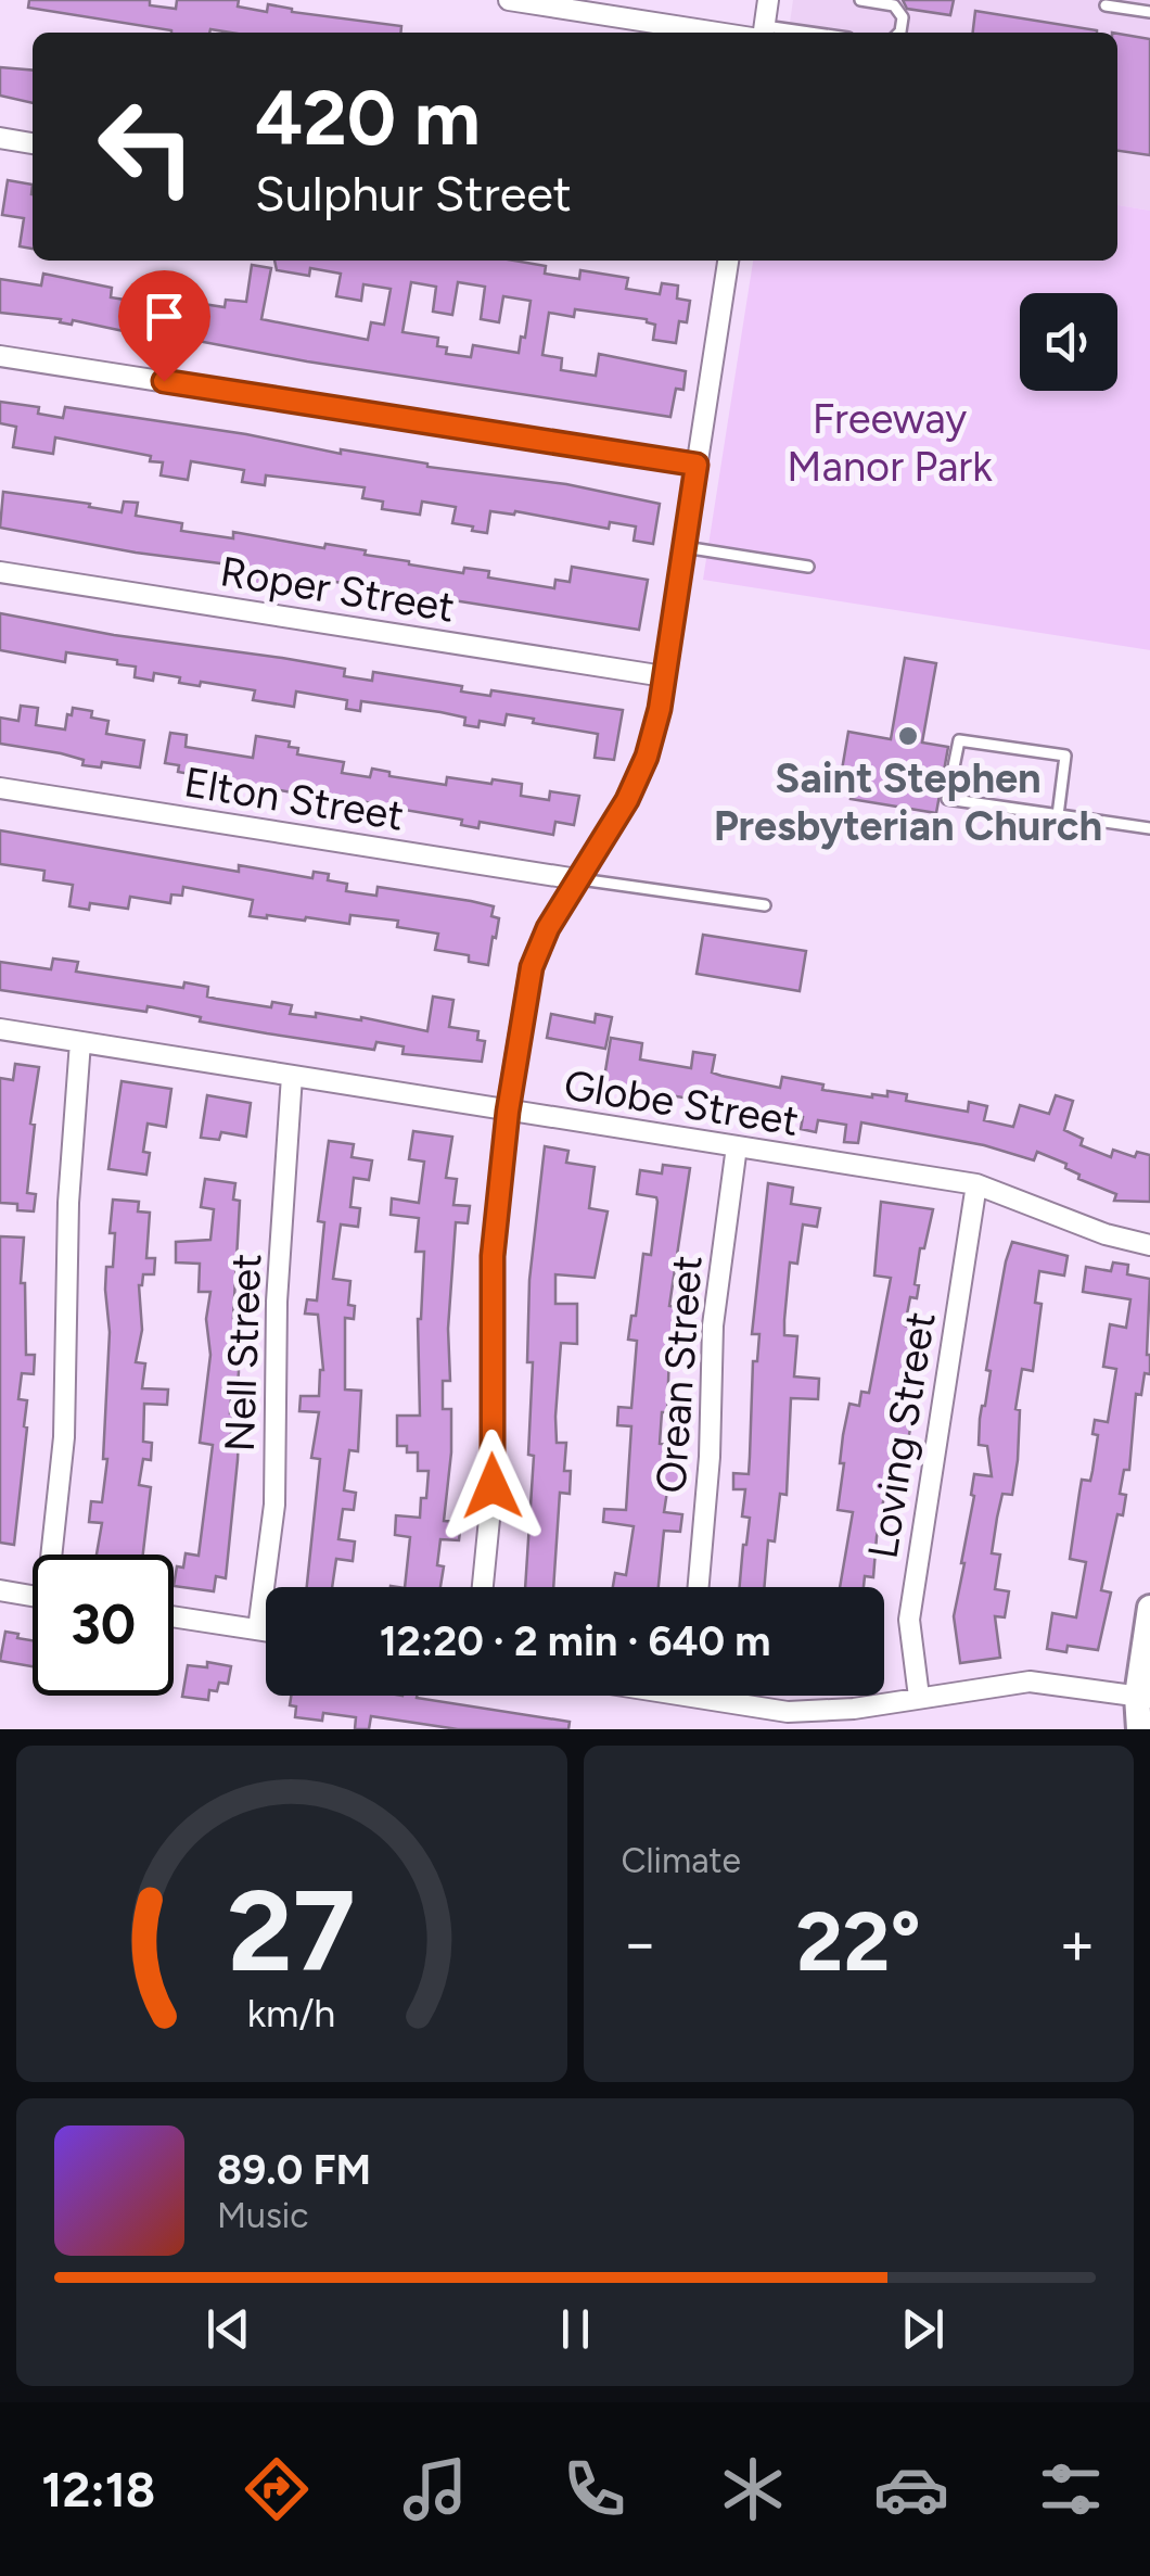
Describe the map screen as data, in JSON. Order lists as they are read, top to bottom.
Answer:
{
  "streets": {
    "street": [
      "Roper Street",
      "Elton Street",
      "Globe Street",
      "Nell Street",
      "Orean Street",
      "Loving Street"
    ]
  },
  "crossings": [
    ["Globe Street", "Nell Street"],
    ["Globe Street", "Orean Street"],
    ["Globe Street", "Loving Street"]
  ],
  "parks": ["Freeway Manor Park"],
  "places": ["Saint Stephen Presbyterian Church"],
  "page": {
    "turn": ["420 m", "Sulphur Street"],
    "limit": "30",
    "trip": "12:20 · 2 min · 640 m",
    "tile": "Climate",
    "heat": ["−", "22°", "+"],
    "song": ["89.0 FM", "Music"],
    "tabs": "12:18",
    "gauge": ["27", "km/h"]
  }
}
